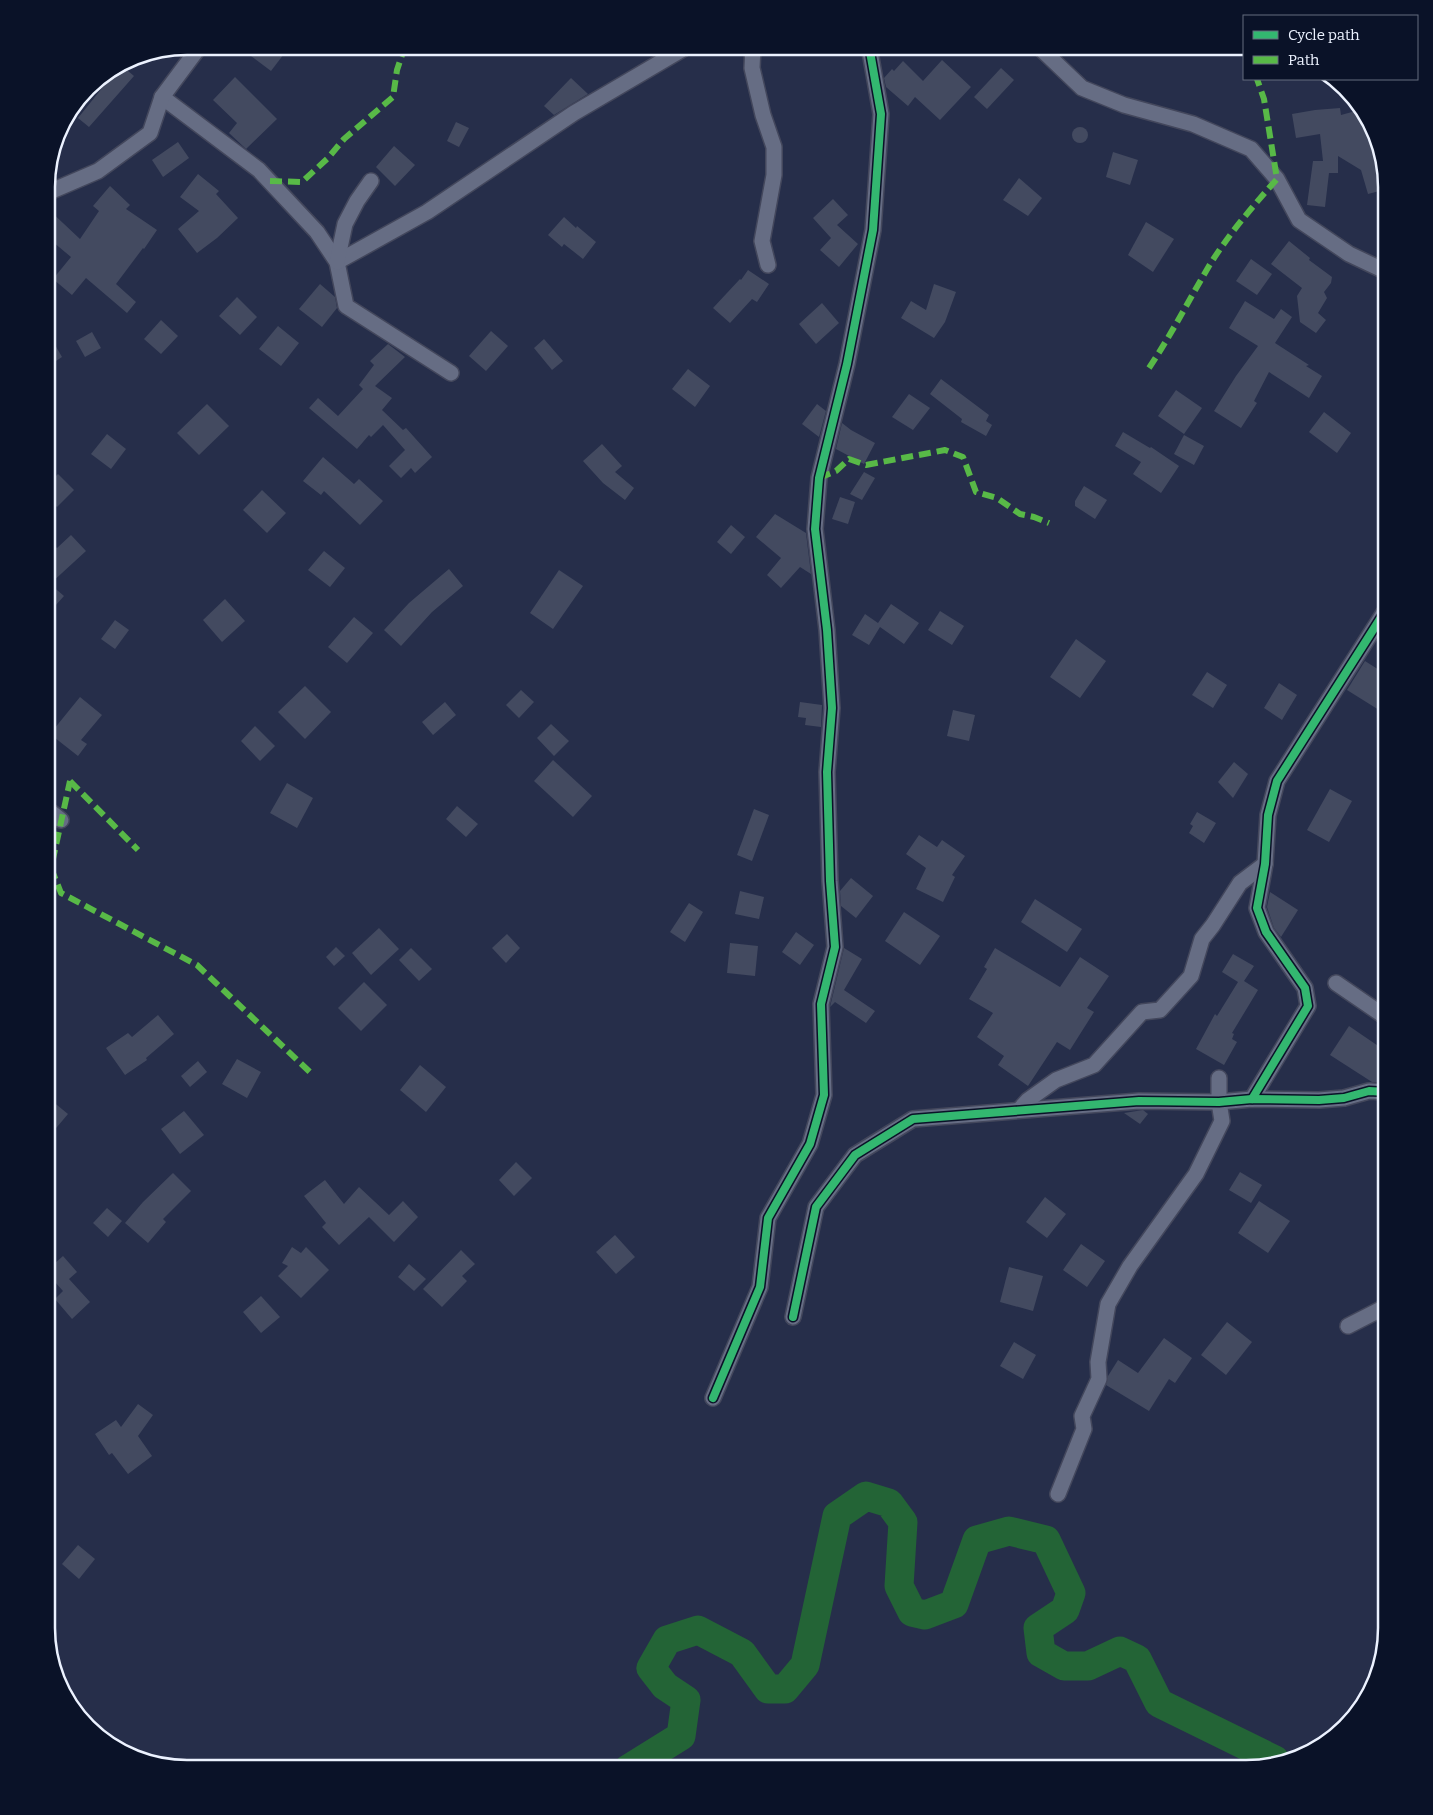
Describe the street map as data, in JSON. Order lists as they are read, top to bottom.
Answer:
{
  "legend": ["Cycle path", "Path"]
}
